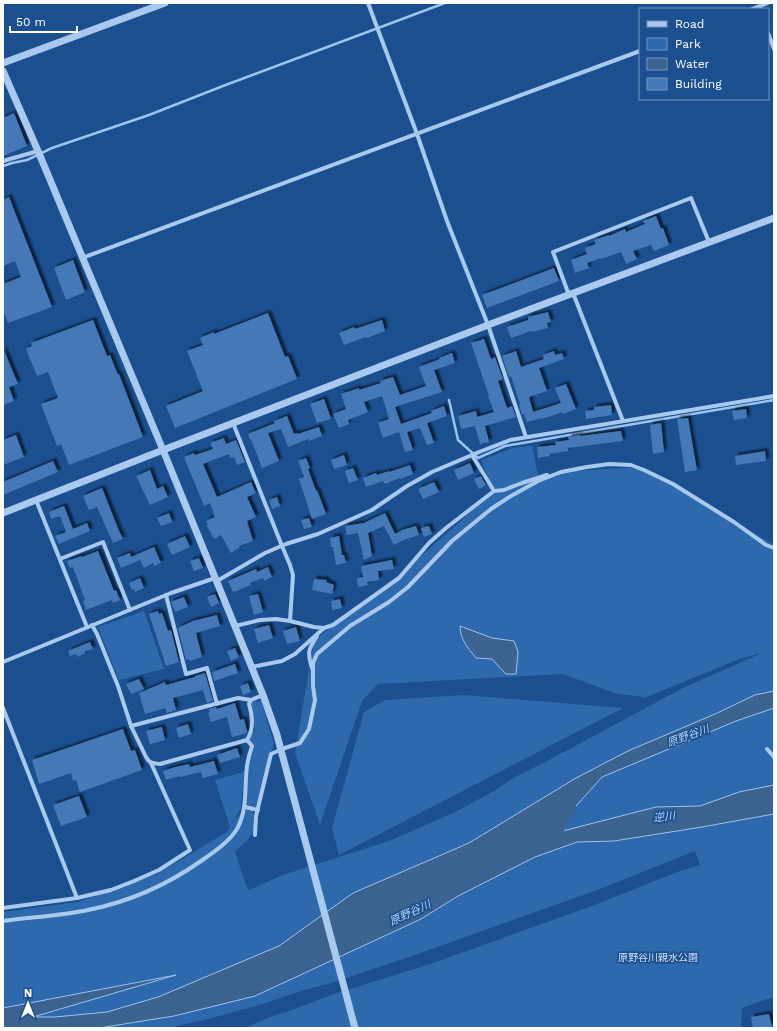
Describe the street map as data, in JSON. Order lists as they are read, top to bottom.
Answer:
{
  "water": ["原野谷川", "逆川"],
  "parks": ["原野谷川親水公園"],
  "legend": [
    "Road",
    "Park",
    "Water",
    "Building"
  ],
  "scale_bar": "50 m",
  "north": "top"
}
